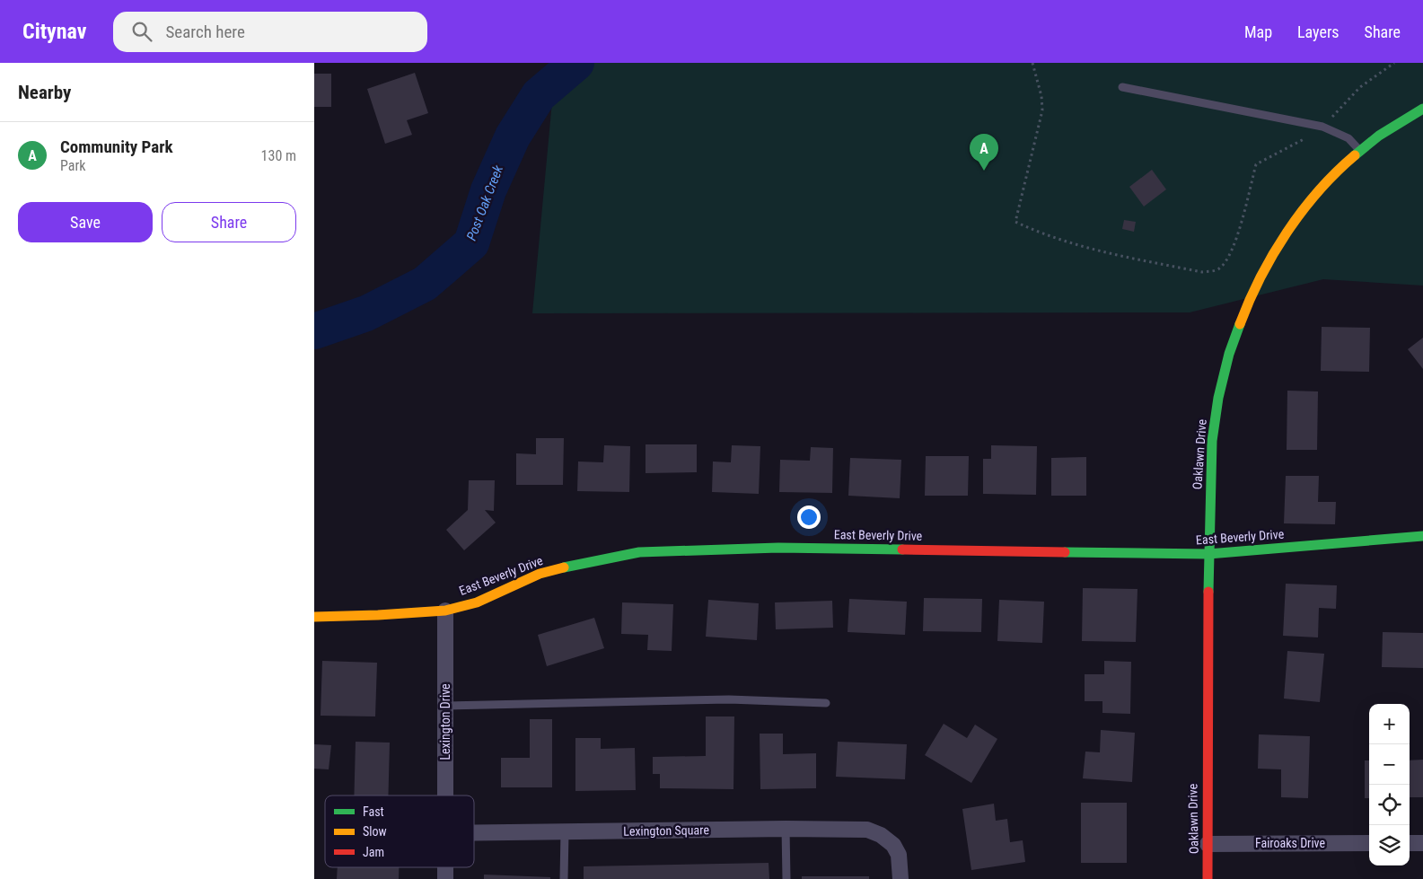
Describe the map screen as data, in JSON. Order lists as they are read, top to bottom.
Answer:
{
  "streets": {
    "street": [
      "Oaklawn Drive",
      "East Beverly Drive",
      "Lexington Drive",
      "Lexington Square",
      "Fairoaks Drive"
    ]
  },
  "crossings": [
    ["Oaklawn Drive", "East Beverly Drive"],
    ["Oaklawn Drive", "Fairoaks Drive"],
    ["East Beverly Drive", "Lexington Drive"]
  ],
  "water": ["Post Oak Creek"],
  "legend": ["Fast", "Slow", "Jam"],
  "page": {
    "header": "Citynav",
    "search": "Search here",
    "nav": ["Map", "Layers", "Share"],
    "heading": "Nearby",
    "list": [
      {
        "mark": "A",
        "name": "Community Park",
        "note": "Park",
        "value": "130 m"
      }
    ],
    "pins": "A",
    "buttons": ["Save", "Share"],
    "map_buttons": ["+", "−"]
  }
}
